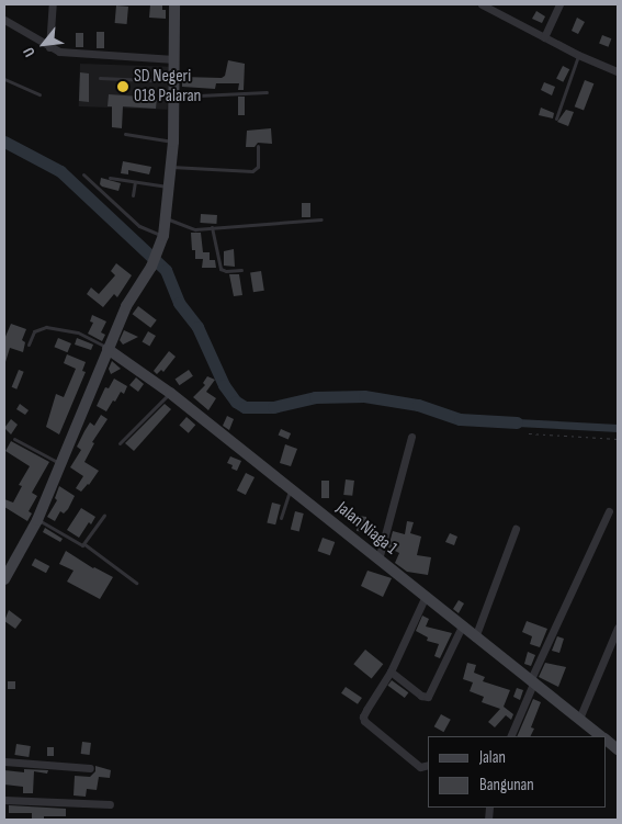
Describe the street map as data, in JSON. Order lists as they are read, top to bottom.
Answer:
{
  "streets": {
    "street": ["Jalan Niaga 1"]
  },
  "places": ["SD Negeri 018 Palaran"],
  "legend": ["Jalan", "Bangunan"],
  "north": "bottom left"
}
